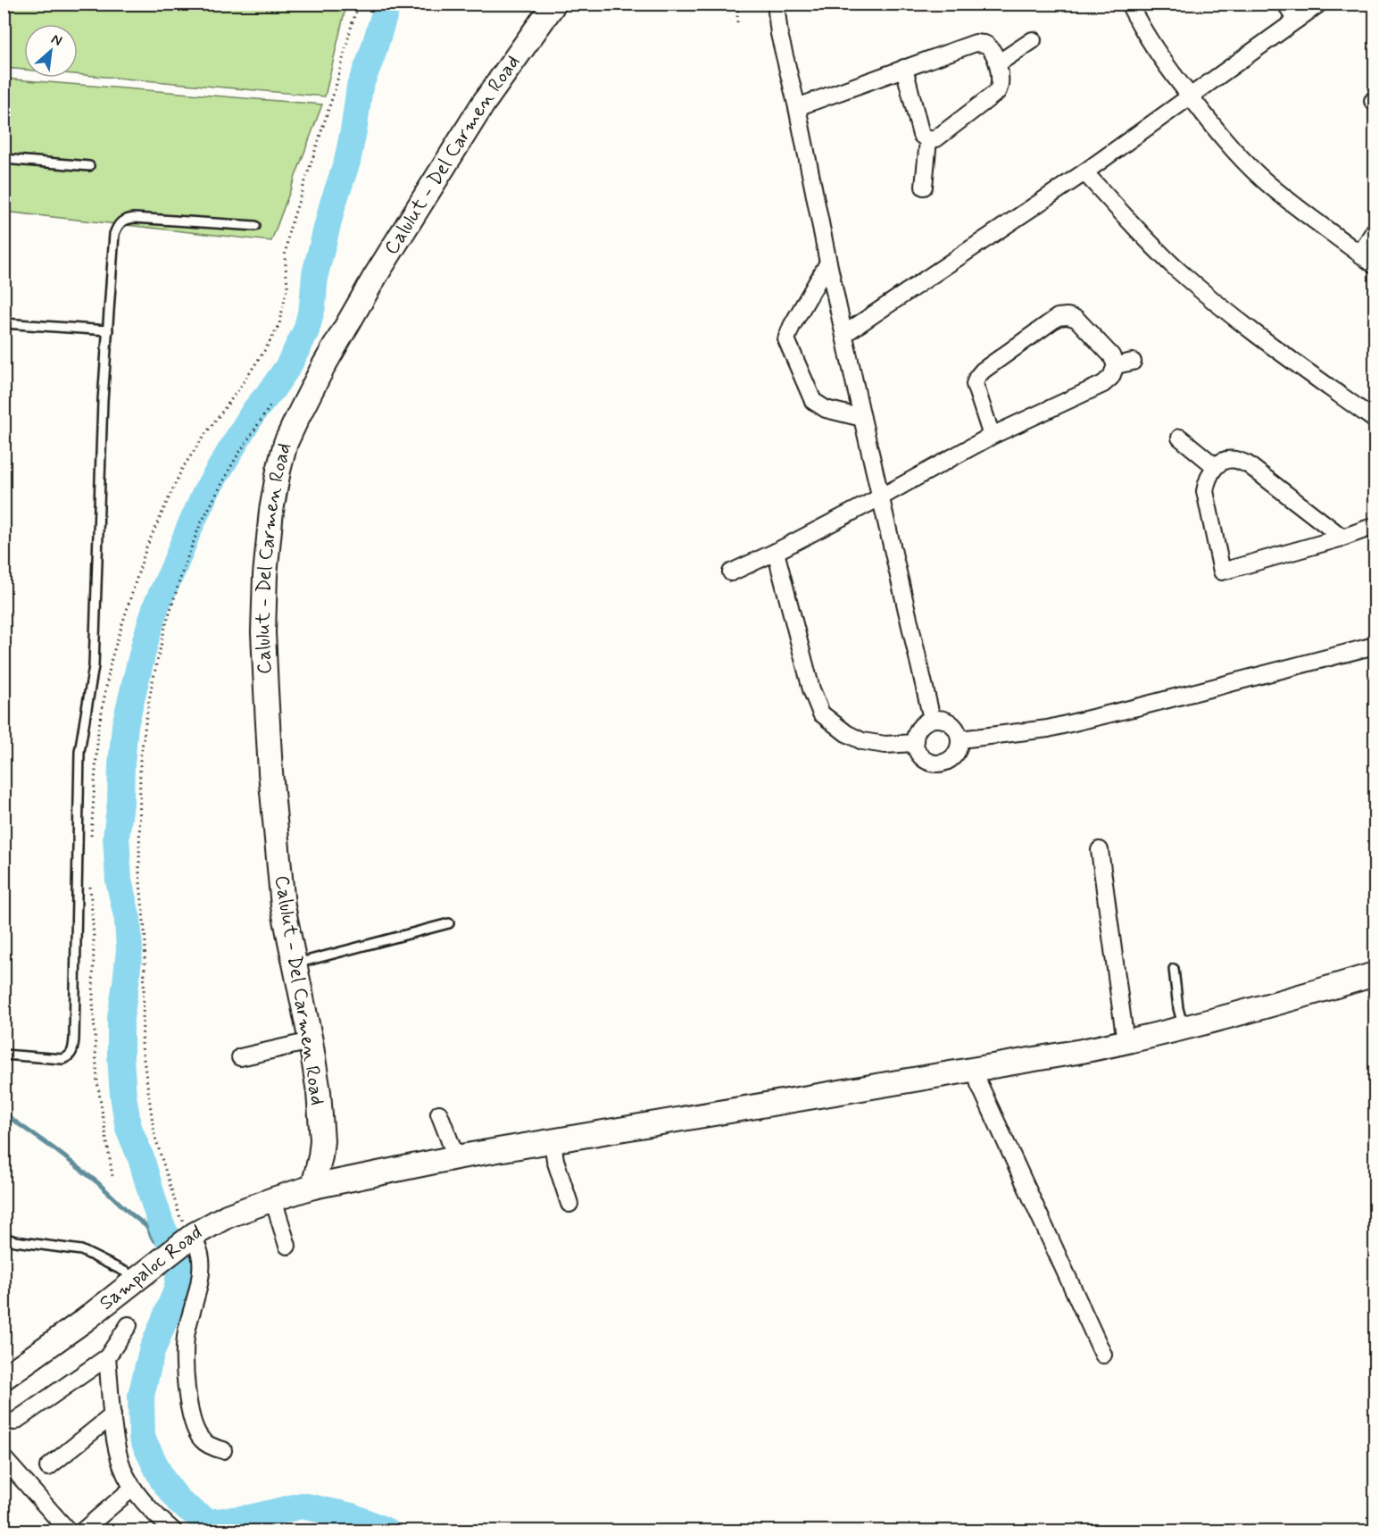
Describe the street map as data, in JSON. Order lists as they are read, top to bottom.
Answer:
{
  "streets": {
    "main road": ["Calulut - Del Carmen Road", "Sampaloc Road"]
  },
  "crossings": [
    ["Calulut - Del Carmen Road", "Sampaloc Road"]
  ],
  "north": "top right"
}
